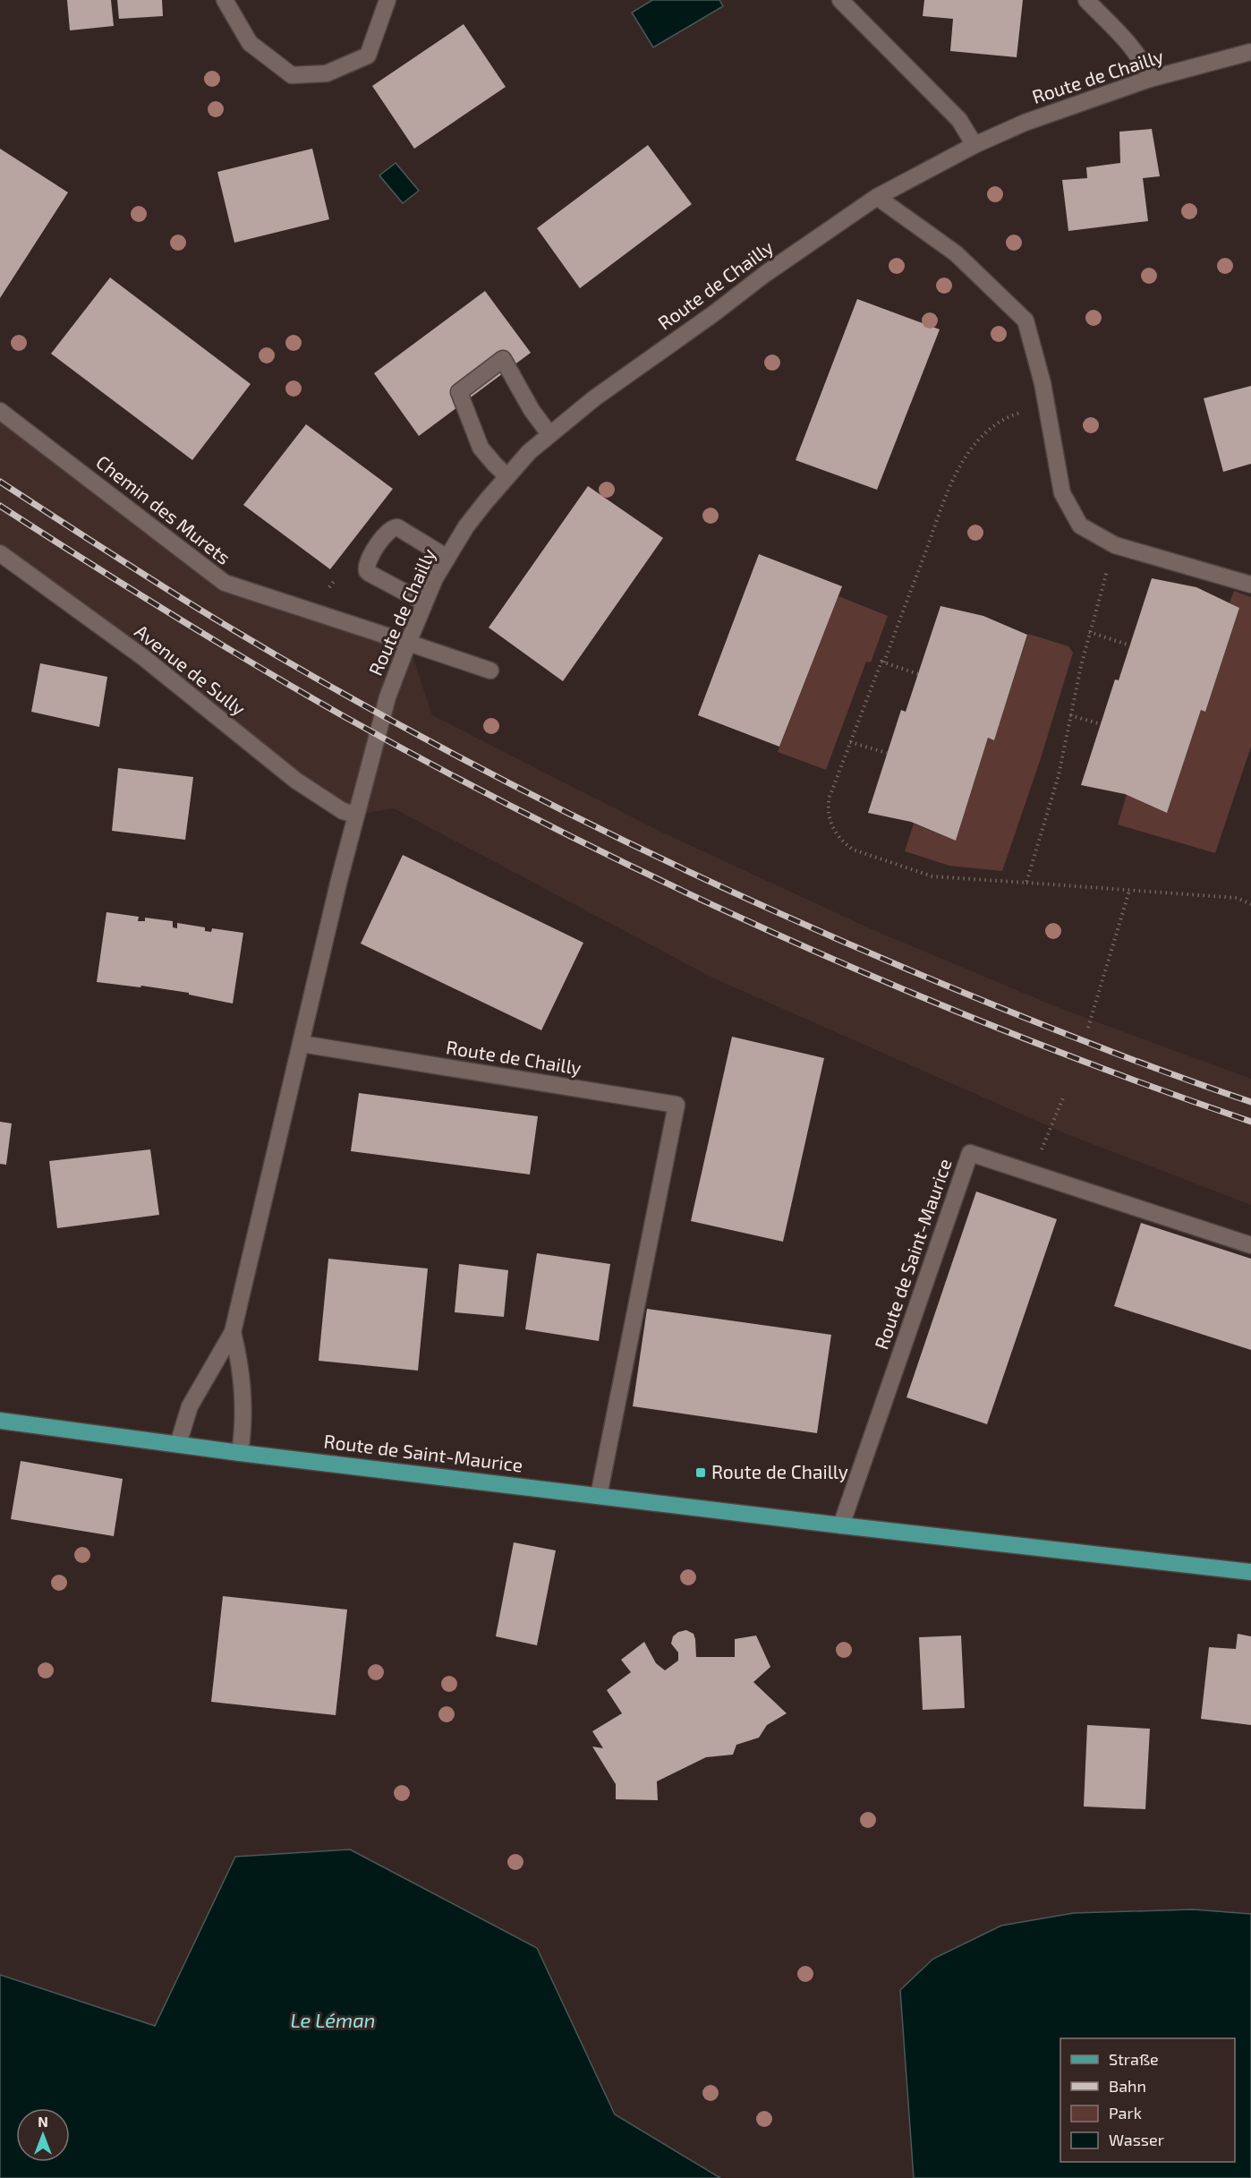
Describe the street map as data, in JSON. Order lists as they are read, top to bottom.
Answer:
{
  "streets": {
    "main road": ["Route de Saint-Maurice"],
    "street": ["Route de Chailly", "Chemin des Murets", "Avenue de Sully"]
  },
  "crossings": [
    ["Route de Chailly", "Chemin des Murets"],
    ["Route de Chailly", "Avenue de Sully"],
    ["Route de Chailly", "Route de Saint-Maurice"]
  ],
  "water": ["Le Léman"],
  "places": {
    "transit": ["Route de Chailly"]
  },
  "legend": [
    "Straße",
    "Bahn",
    "Park",
    "Wasser"
  ],
  "north": "top"
}
